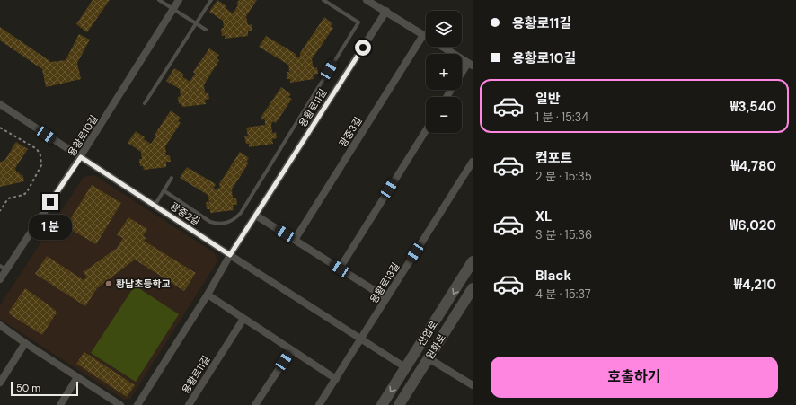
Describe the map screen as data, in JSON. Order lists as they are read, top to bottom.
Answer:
{
  "streets": {
    "street": [
      "용황로11길",
      "광중3길",
      "용황로10길",
      "광중2길",
      "용황로13길",
      "산업로",
      "원화로"
    ]
  },
  "crossings": [
    ["용황로11길", "광중2길"],
    ["용황로10길", "광중2길"],
    ["광중2길", "용황로13길"],
    ["광중2길", "산업로"]
  ],
  "one_way": ["산업로"],
  "places": ["황남초등학교"],
  "scale_bar": "50 m",
  "page": {
    "banner": ["용황로11길", "용황로10길"],
    "map_buttons": ["+", "−"],
    "list": [
      {
        "name": "일반",
        "note": "1 분 · 15:34",
        "value": "₩3,540"
      },
      {
        "name": "컴포트",
        "note": "2 분 · 15:35",
        "value": "₩4,780"
      },
      {
        "name": "XL",
        "note": "3 분 · 15:36",
        "value": "₩6,020"
      },
      {
        "name": "Black",
        "note": "4 분 · 15:37",
        "value": "₩4,210"
      }
    ],
    "bubble": "1 분",
    "buttons": "호출하기",
    "scale": "50 m"
  }
}
